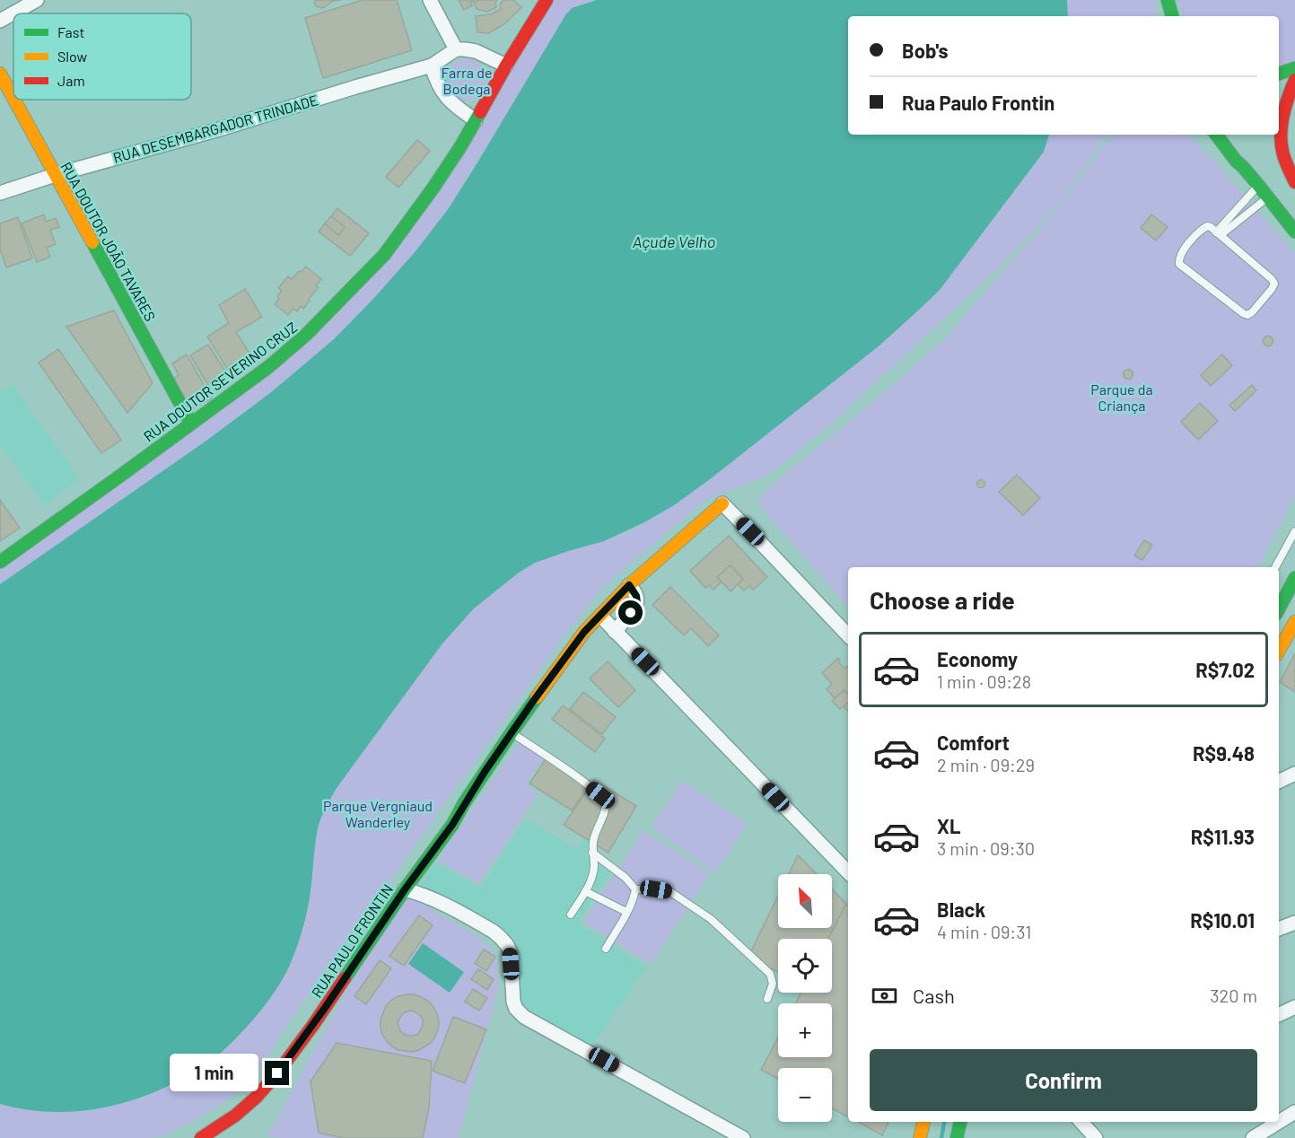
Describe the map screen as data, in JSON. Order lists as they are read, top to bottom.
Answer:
{
  "streets": {
    "main road": ["RUA DOUTOR JOÃO TAVARES", "RUA DOUTOR SEVERINO CRUZ", "RUA PAULO FRONTIN"],
    "street": ["RUA DESEMBARGADOR TRINDADE"]
  },
  "crossings": [
    ["RUA DESEMBARGADOR TRINDADE", "RUA DOUTOR JOÃO TAVARES"],
    ["RUA DOUTOR JOÃO TAVARES", "RUA DOUTOR SEVERINO CRUZ"]
  ],
  "water": ["Açude Velho"],
  "parks": ["Farra de Bodega", "Parque da Criança", "Parque Vergniaud Wanderley"],
  "legend": ["Fast", "Slow", "Jam"],
  "north": "top left",
  "page": {
    "banner": ["Bob's", "Rua Paulo Frontin"],
    "heading": "Choose a ride",
    "list": [
      {
        "name": "Economy",
        "note": "1 min · 09:28",
        "value": "R$7.02"
      },
      {
        "name": "Comfort",
        "note": "2 min · 09:29",
        "value": "R$9.48"
      },
      {
        "name": "XL",
        "note": "3 min · 09:30",
        "value": "R$11.93"
      },
      {
        "name": "Black",
        "note": "4 min · 09:31",
        "value": "R$10.01"
      }
    ],
    "map_buttons": ["+", "−"],
    "pay": ["Cash", "320 m"],
    "buttons": "Confirm",
    "bubble": "1 min"
  }
}
